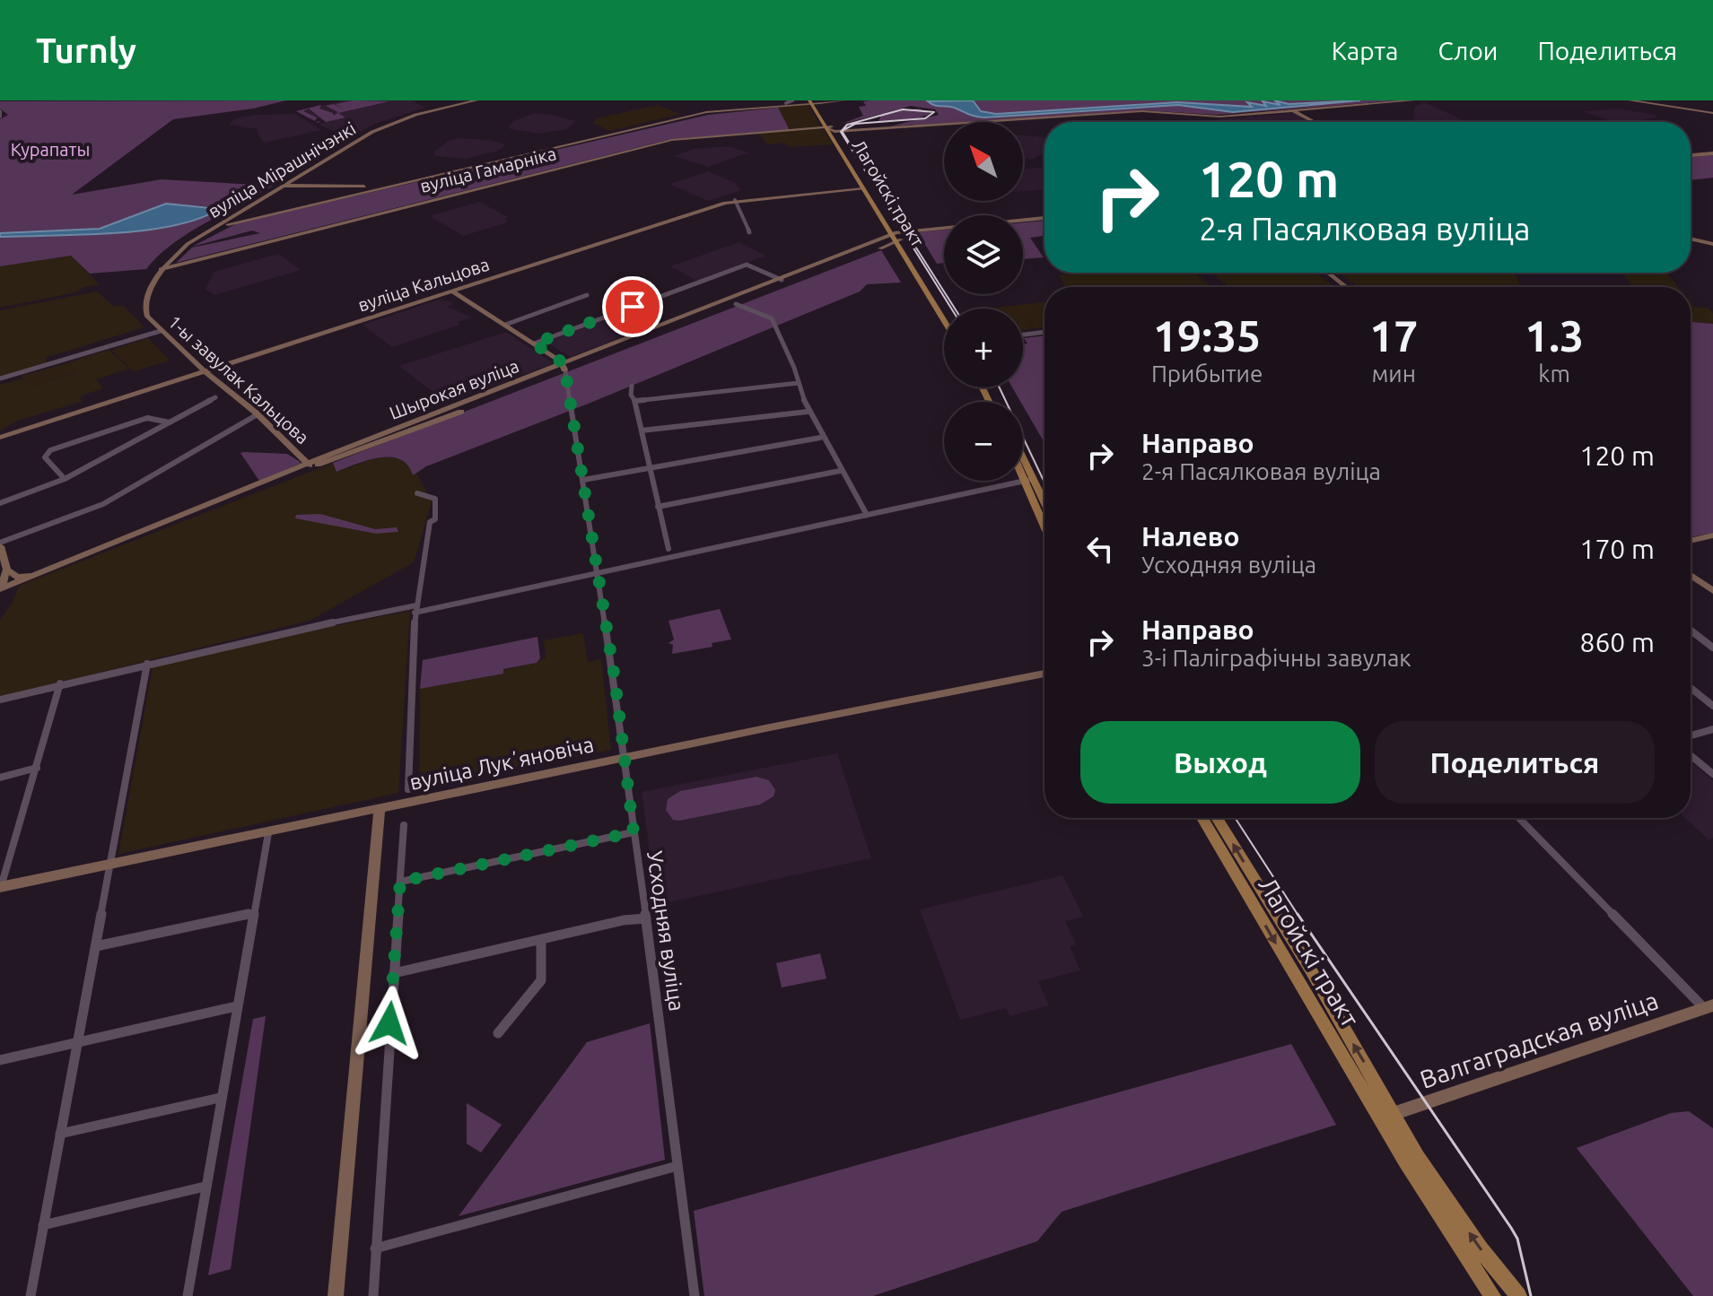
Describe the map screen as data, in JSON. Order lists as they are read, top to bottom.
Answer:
{
  "streets": {
    "main road": [
      "вуліца Мірашнічэнкі",
      "вуліца Гамарніка",
      "Лагойскі тракт",
      "вуліца Кальцова",
      "1-ы завулак Кальцова",
      "Шырокая вуліца",
      "вуліца Лукʼяновіча",
      "Валгаградская вуліца"
    ],
    "street": ["Усходняя вуліца"]
  },
  "crossings": [
    ["вуліца Мірашнічэнкі", "вуліца Гамарніка"],
    ["вуліца Мірашнічэнкі", "1-ы завулак Кальцова"],
    ["вуліца Гамарніка", "Лагойскі тракт"],
    ["Лагойскі тракт", "вуліца Кальцова"],
    ["Лагойскі тракт", "Шырокая вуліца"],
    ["Лагойскі тракт", "Валгаградская вуліца"],
    ["вуліца Кальцова", "1-ы завулак Кальцова"],
    ["1-ы завулак Кальцова", "Шырокая вуліца"],
    ["Шырокая вуліца", "Усходняя вуліца"],
    ["вуліца Лукʼяновіча", "Усходняя вуліца"]
  ],
  "parks": ["Курапаты"],
  "north": "top left",
  "page": {
    "header": "Turnly",
    "nav": ["Карта", "Слои", "Поделиться"],
    "map_buttons": ["+", "−"],
    "turn": ["120 m", "2-я Пасялковая вуліца"],
    "eta": [
      "19:35",
      "Прибытие",
      "17",
      "мин",
      "1.3",
      "km"
    ],
    "list": [
      {
        "name": "Направо",
        "note": "2-я Пасялковая вуліца",
        "value": "120 m"
      },
      {
        "name": "Налево",
        "note": "Усходняя вуліца",
        "value": "170 m"
      },
      {
        "name": "Направо",
        "note": "3-і Паліграфічны завулак",
        "value": "860 m"
      }
    ],
    "buttons": ["Выход", "Поделиться"]
  }
}
